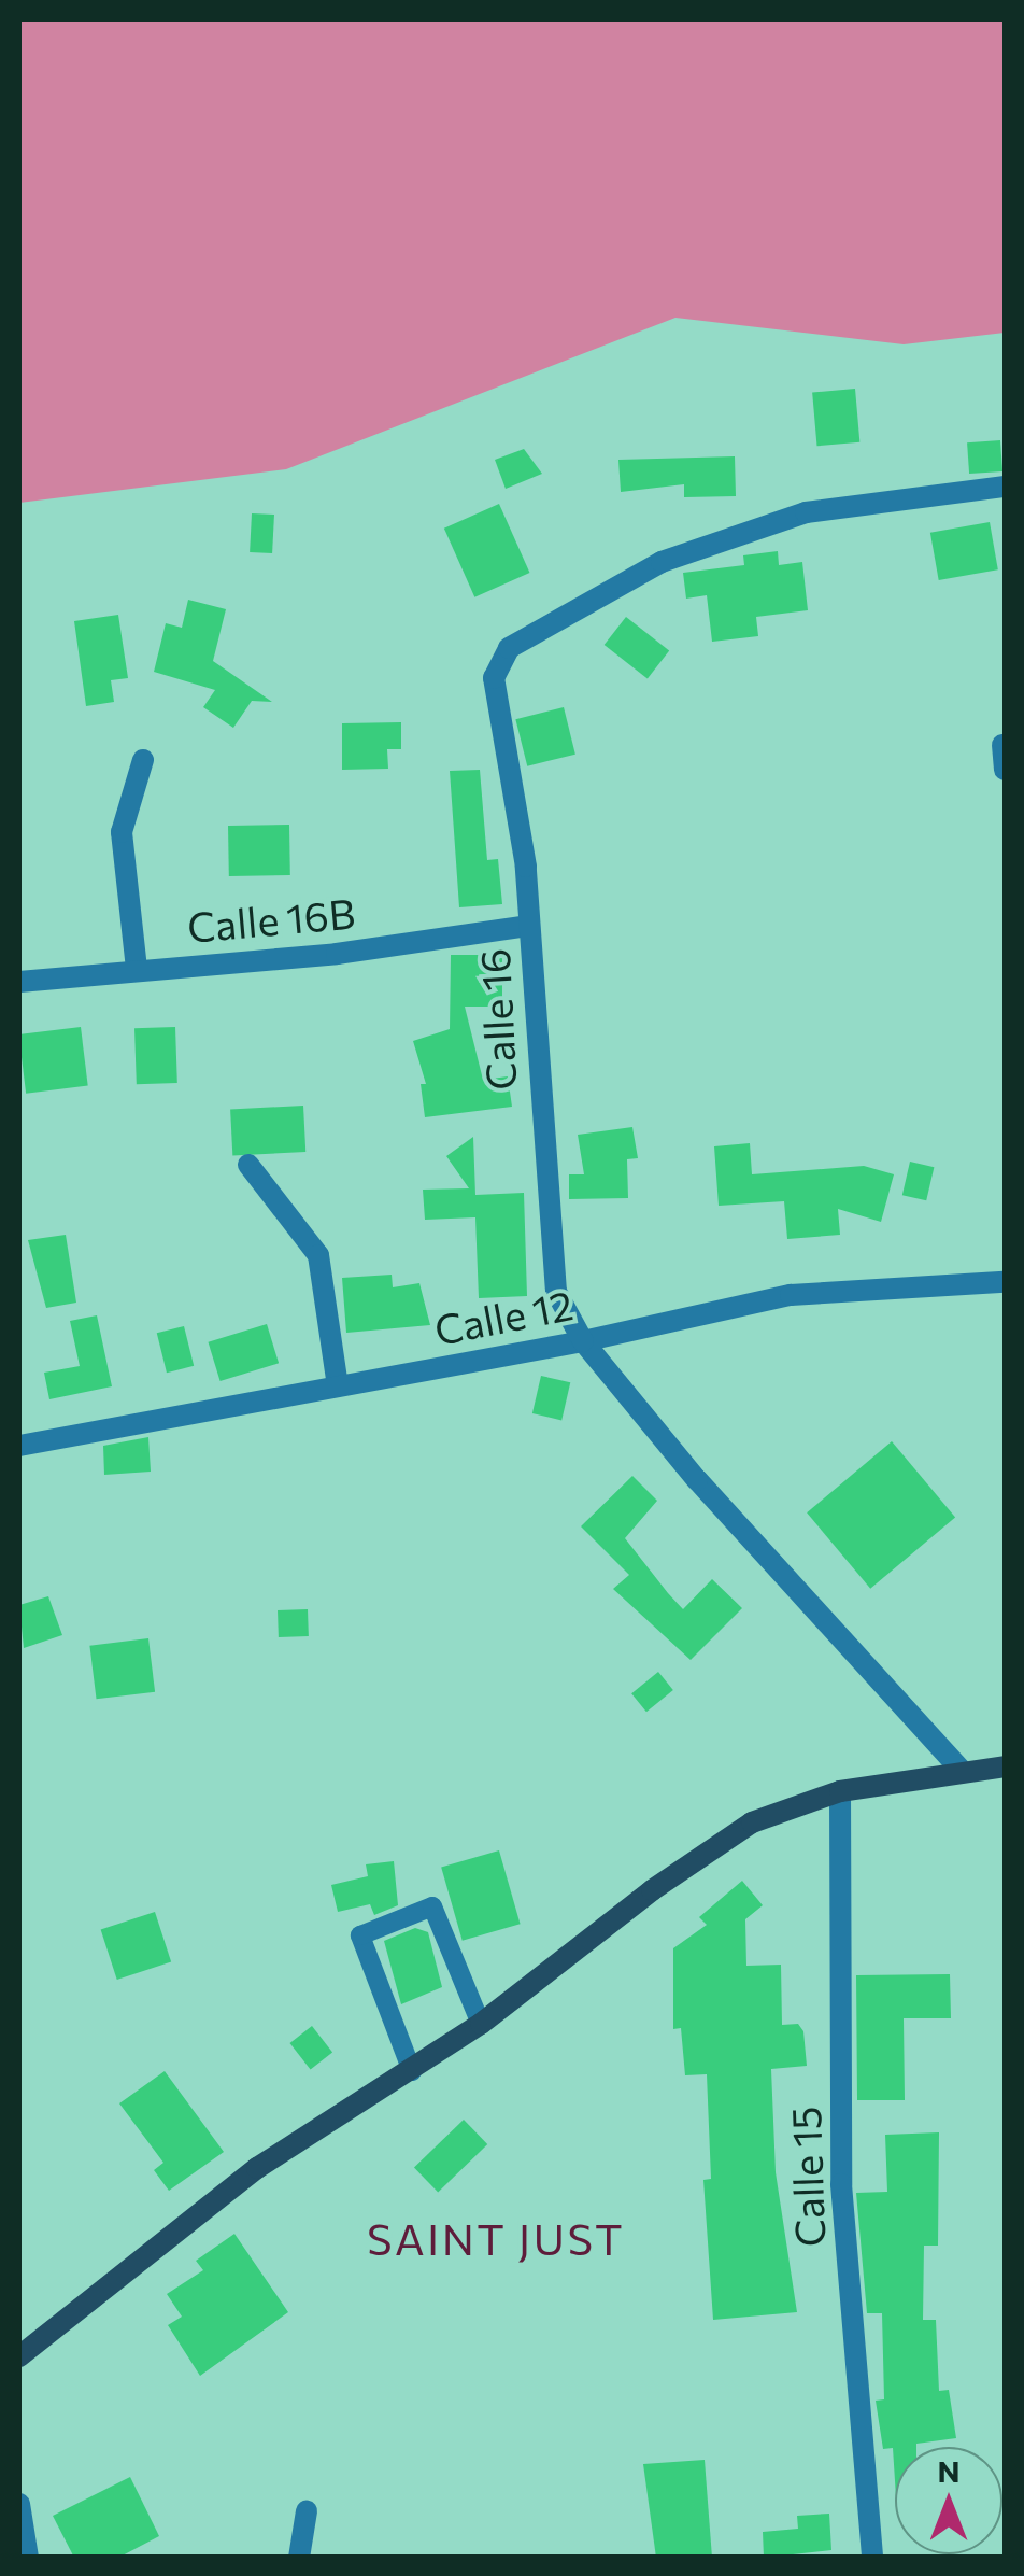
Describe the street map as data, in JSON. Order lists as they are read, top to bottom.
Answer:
{
  "streets": {
    "street": [
      "Calle 16B",
      "Calle 16",
      "Calle 12",
      "Calle 15"
    ]
  },
  "crossings": [
    ["Calle 16B", "Calle 16"],
    ["Calle 16", "Calle 12"]
  ],
  "districts": ["SAINT JUST"],
  "north": "top"
}
